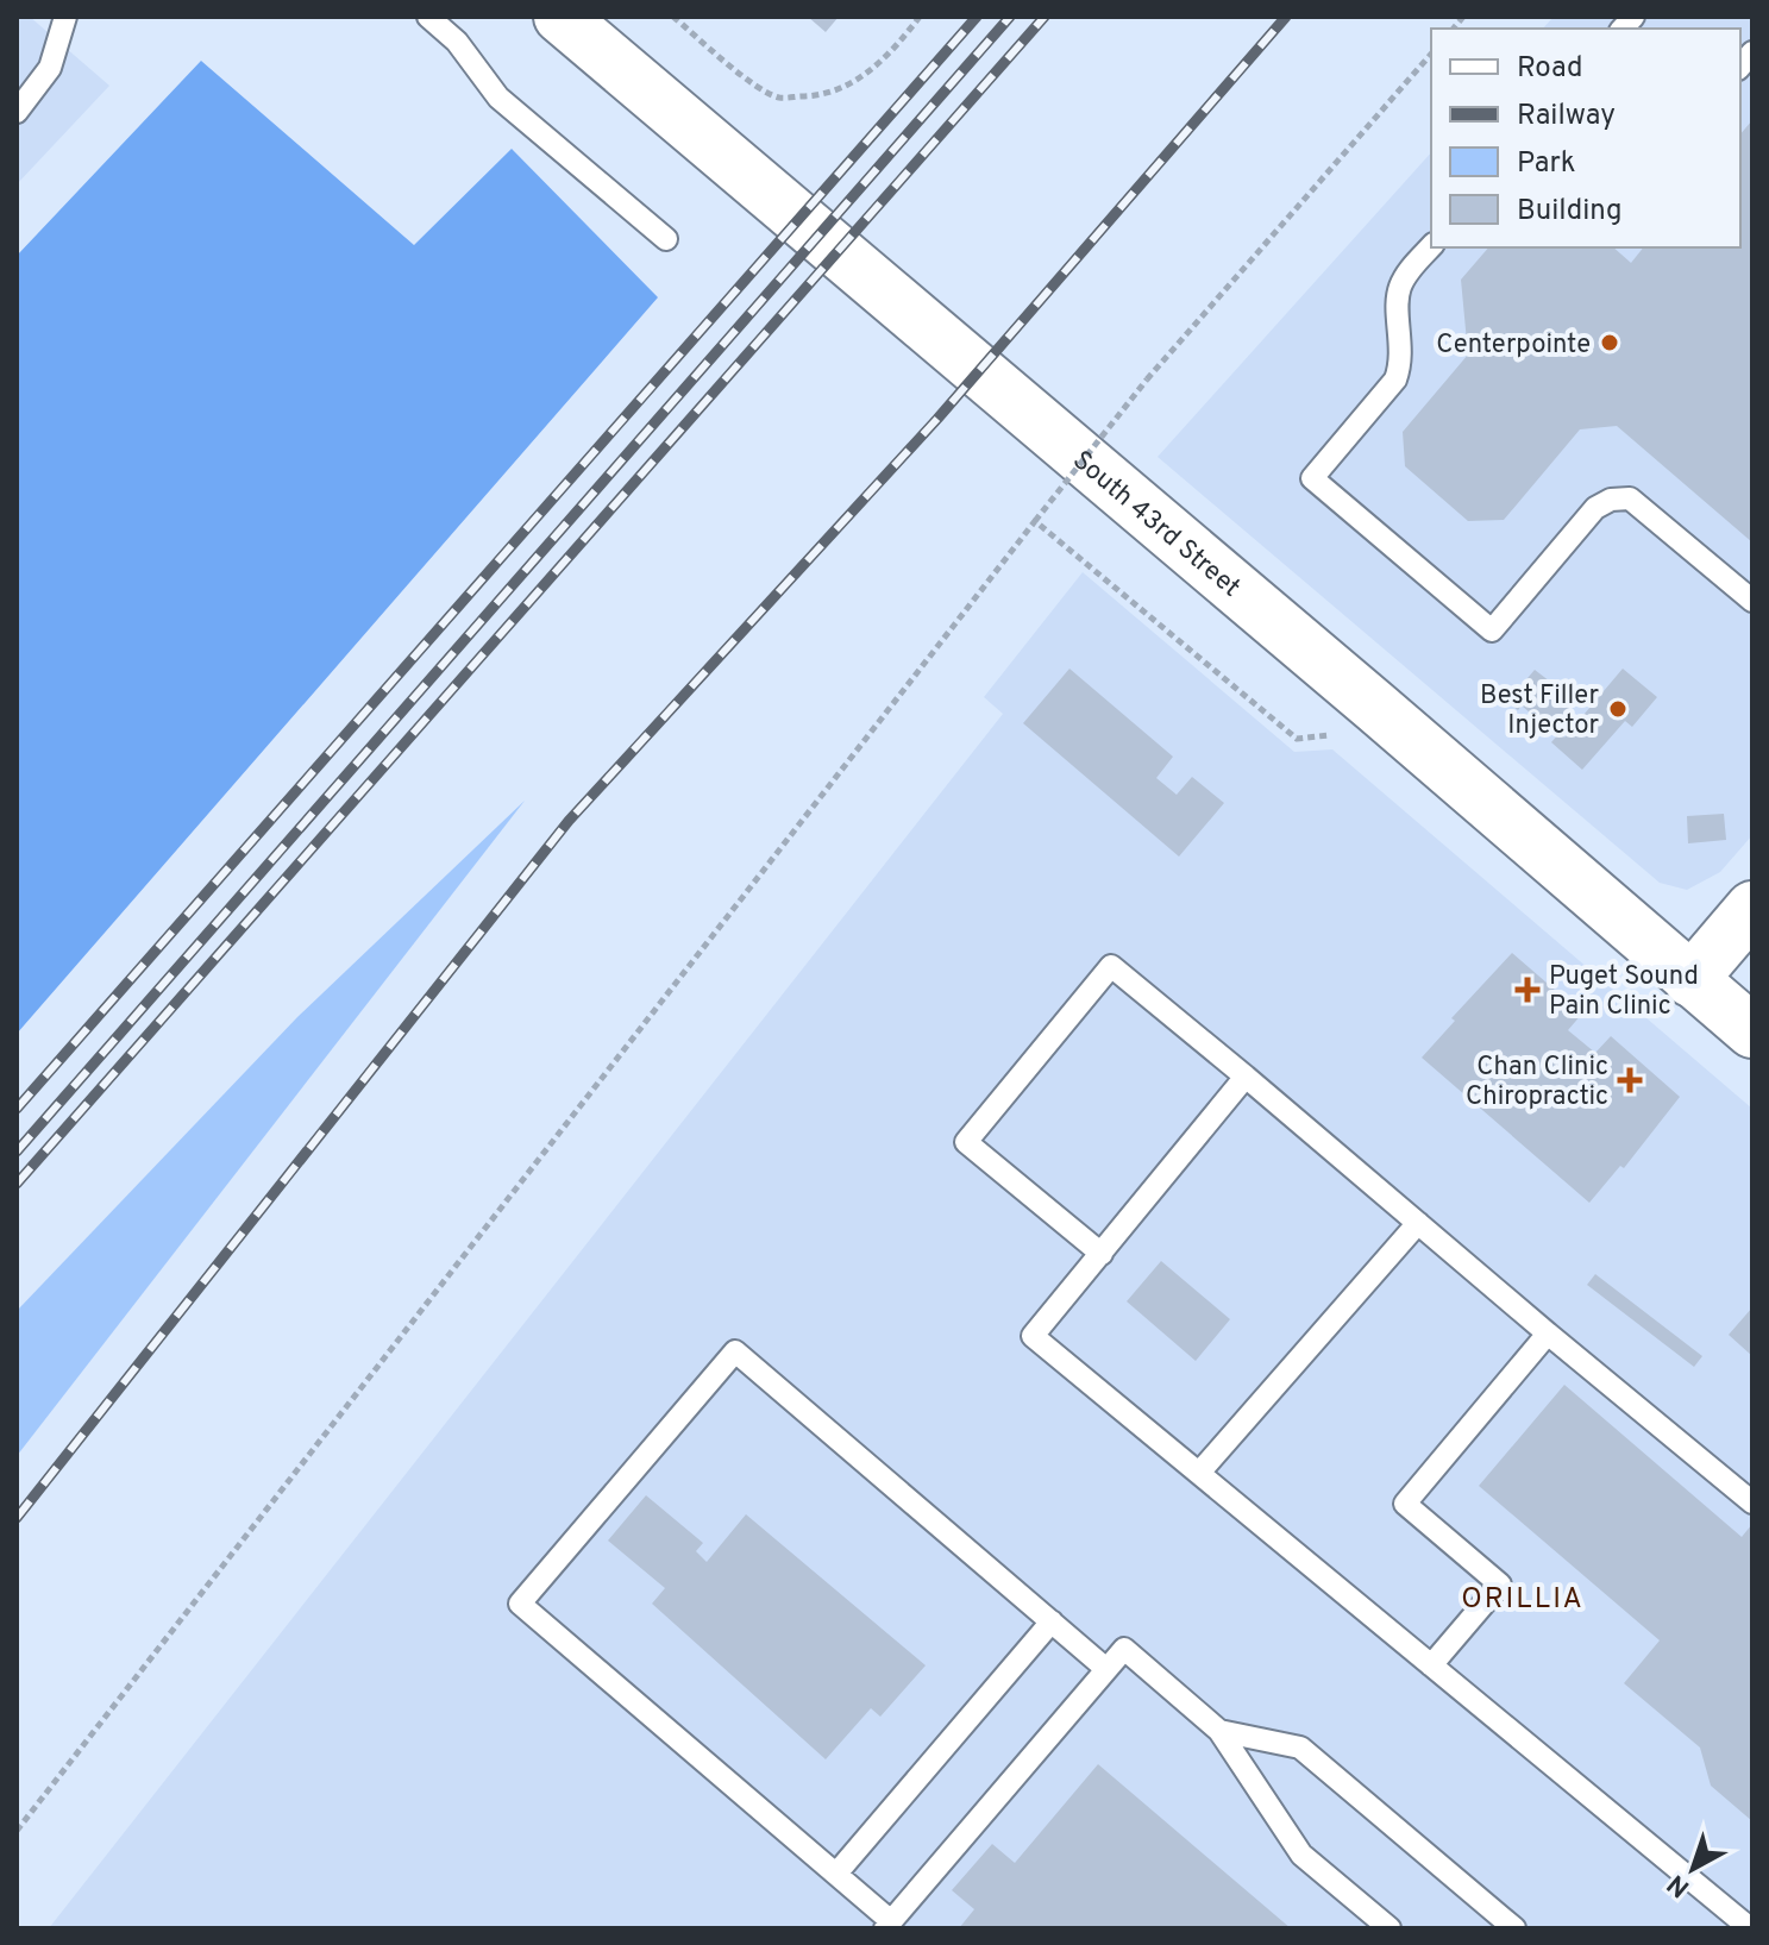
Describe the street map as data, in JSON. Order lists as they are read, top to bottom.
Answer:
{
  "streets": {
    "main road": ["South 43rd Street"]
  },
  "districts": ["ORILLIA"],
  "places": {
    "other": ["Centerpointe", "Best Filler Injector"],
    "health": ["Puget Sound Pain Clinic", "Chan Clinic Chiropractic"]
  },
  "legend": [
    "Road",
    "Railway",
    "Park",
    "Building"
  ],
  "north": "bottom left"
}
